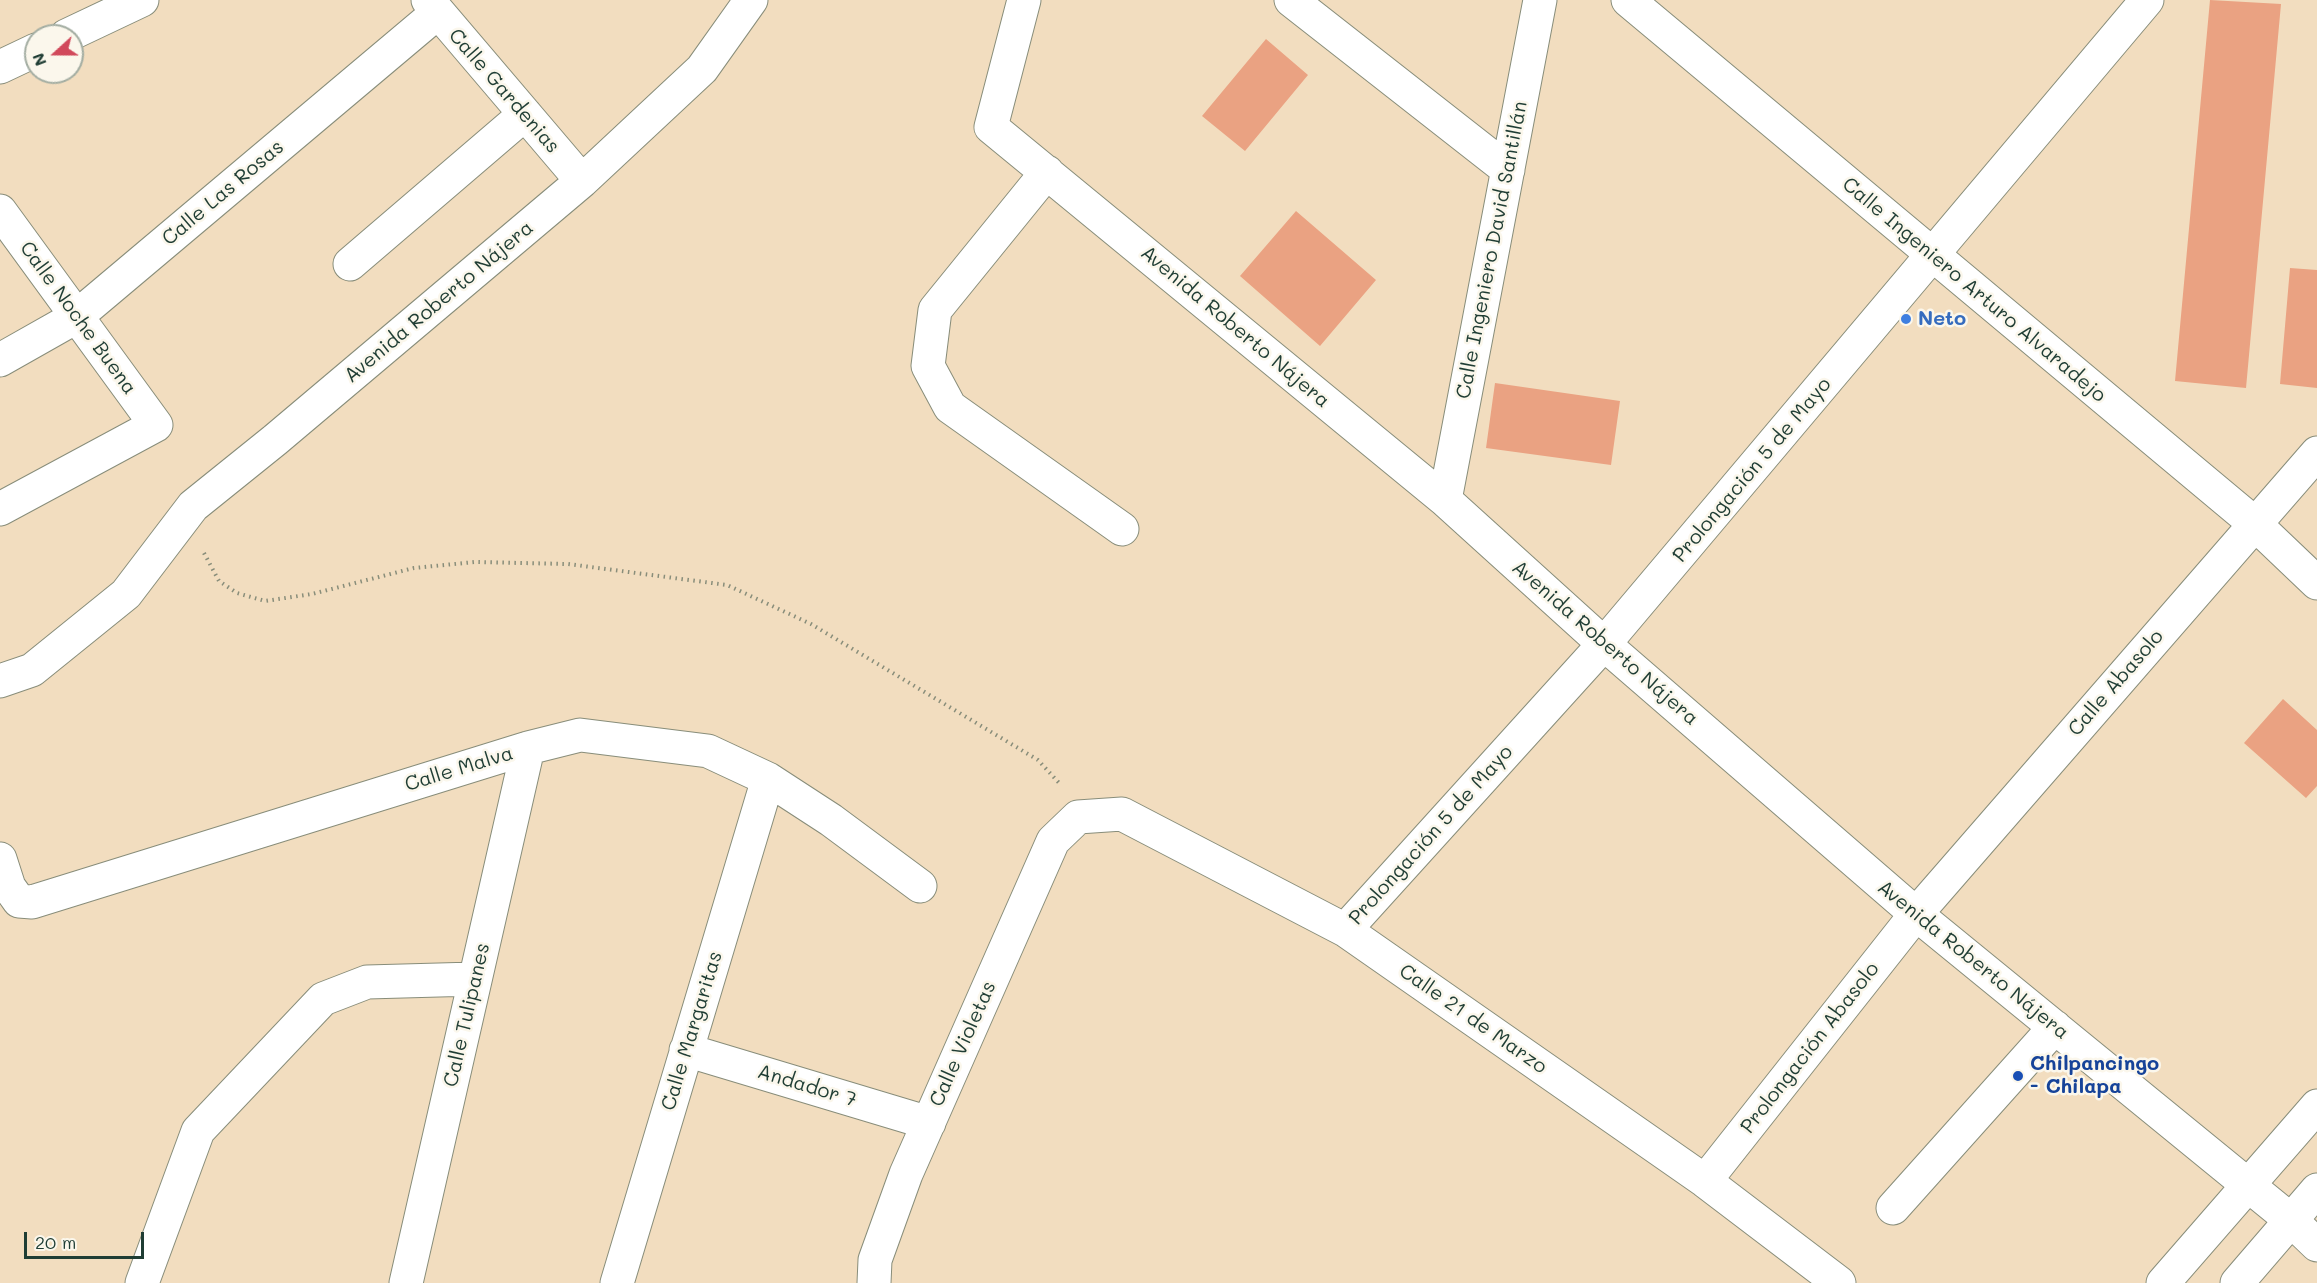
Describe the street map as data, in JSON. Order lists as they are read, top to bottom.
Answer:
{
  "streets": {
    "street": [
      "Calle Gardenias",
      "Calle Las Rosas",
      "Calle Ingeniero David Santillán",
      "Calle Ingeniero Arturo Alvaradejo",
      "Avenida Roberto Nájera",
      "Calle Noche Buena",
      "Prolongación 5 de Mayo",
      "Calle Abasolo",
      "Calle Malva",
      "Calle Tulipanes",
      "Calle 21 de Marzo",
      "Calle Margaritas",
      "Calle Violetas",
      "Prolongación Abasolo",
      "Andador 7"
    ]
  },
  "crossings": [
    ["Calle Gardenias", "Calle Las Rosas"],
    ["Calle Gardenias", "Avenida Roberto Nájera"],
    ["Calle Las Rosas", "Calle Noche Buena"],
    ["Calle Ingeniero David Santillán", "Avenida Roberto Nájera"],
    ["Calle Ingeniero Arturo Alvaradejo", "Prolongación 5 de Mayo"],
    ["Calle Ingeniero Arturo Alvaradejo", "Calle Abasolo"],
    ["Avenida Roberto Nájera", "Prolongación 5 de Mayo"],
    ["Avenida Roberto Nájera", "Calle Abasolo"],
    ["Avenida Roberto Nájera", "Prolongación Abasolo"],
    ["Prolongación 5 de Mayo", "Calle 21 de Marzo"],
    ["Calle Abasolo", "Prolongación Abasolo"],
    ["Calle Malva", "Calle Tulipanes"],
    ["Calle Malva", "Calle Margaritas"],
    ["Calle 21 de Marzo", "Calle Violetas"],
    ["Calle 21 de Marzo", "Prolongación Abasolo"],
    ["Calle Margaritas", "Andador 7"],
    ["Calle Violetas", "Andador 7"]
  ],
  "places": ["Neto", "Chilpancingo - Chilapa"],
  "scale_bar": "20 m",
  "north": "left"
}
